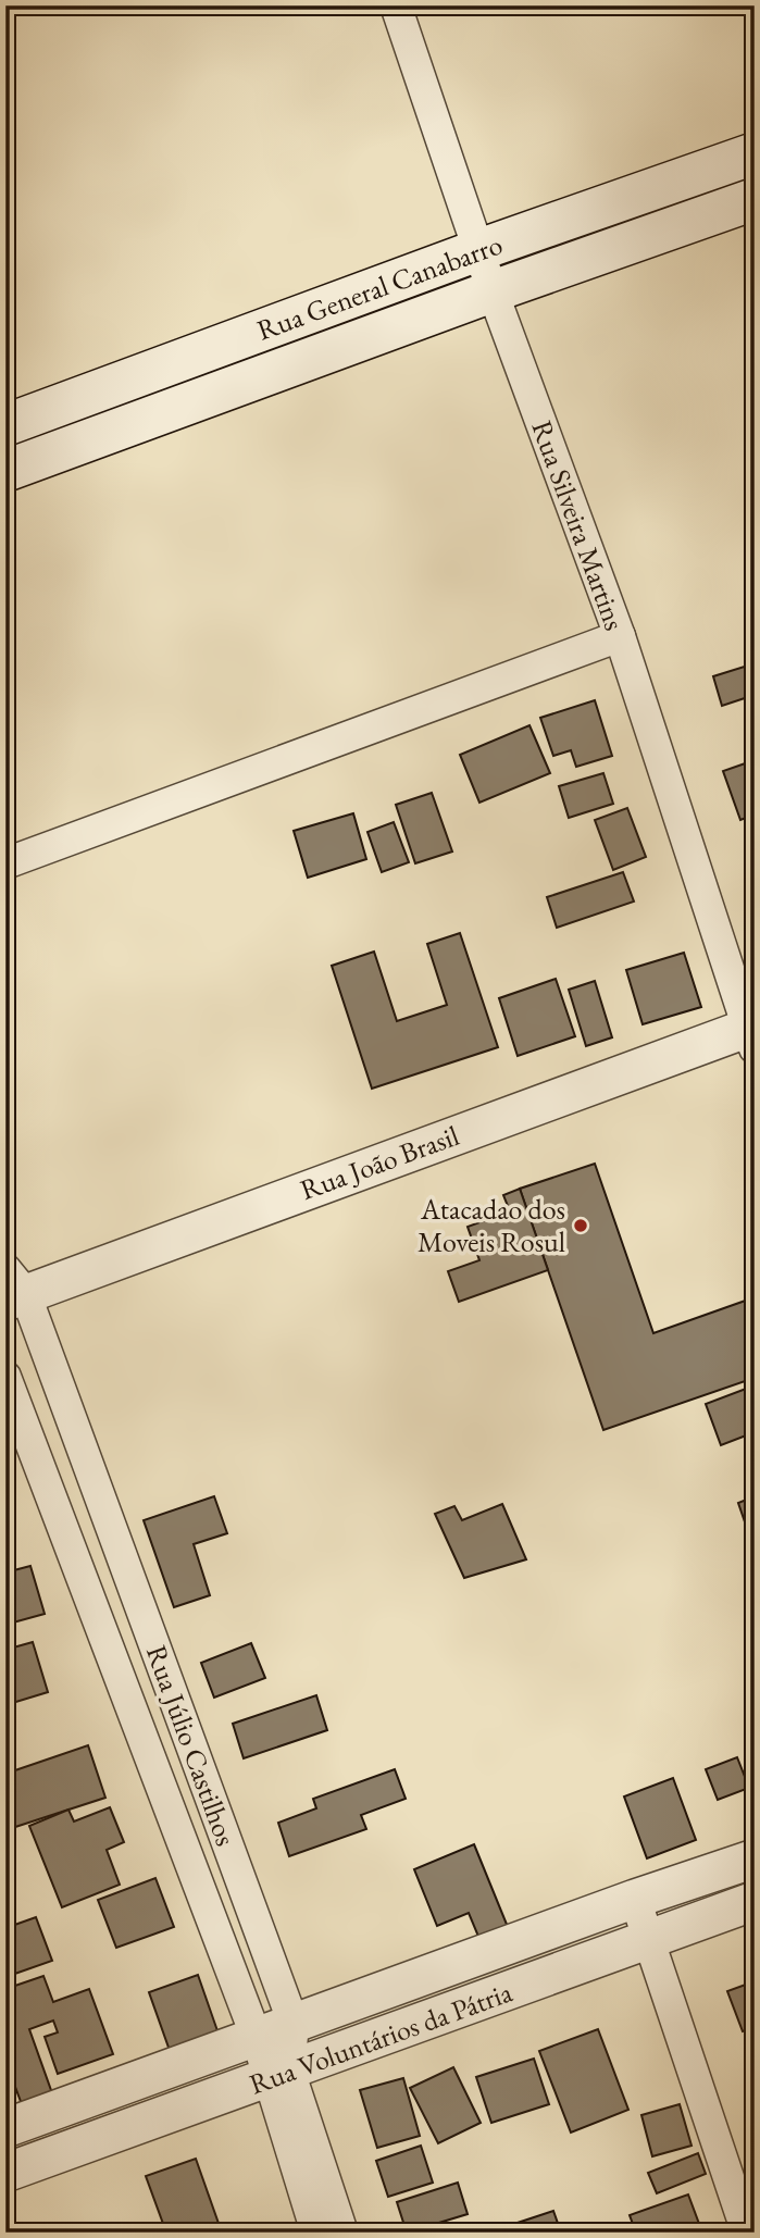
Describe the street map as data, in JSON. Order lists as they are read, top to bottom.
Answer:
{
  "streets": {
    "main road": ["Rua General Canabarro"],
    "street": [
      "Rua Silveira Martins",
      "Rua João Brasil",
      "Rua Júlio Castilhos",
      "Rua Voluntários da Pátria"
    ]
  },
  "crossings": [
    ["Rua General Canabarro", "Rua Silveira Martins"],
    ["Rua Silveira Martins", "Rua João Brasil"],
    ["Rua João Brasil", "Rua Júlio Castilhos"],
    ["Rua Júlio Castilhos", "Rua Voluntários da Pátria"]
  ],
  "places": ["Atacadao dos Moveis Rosul"]
}
